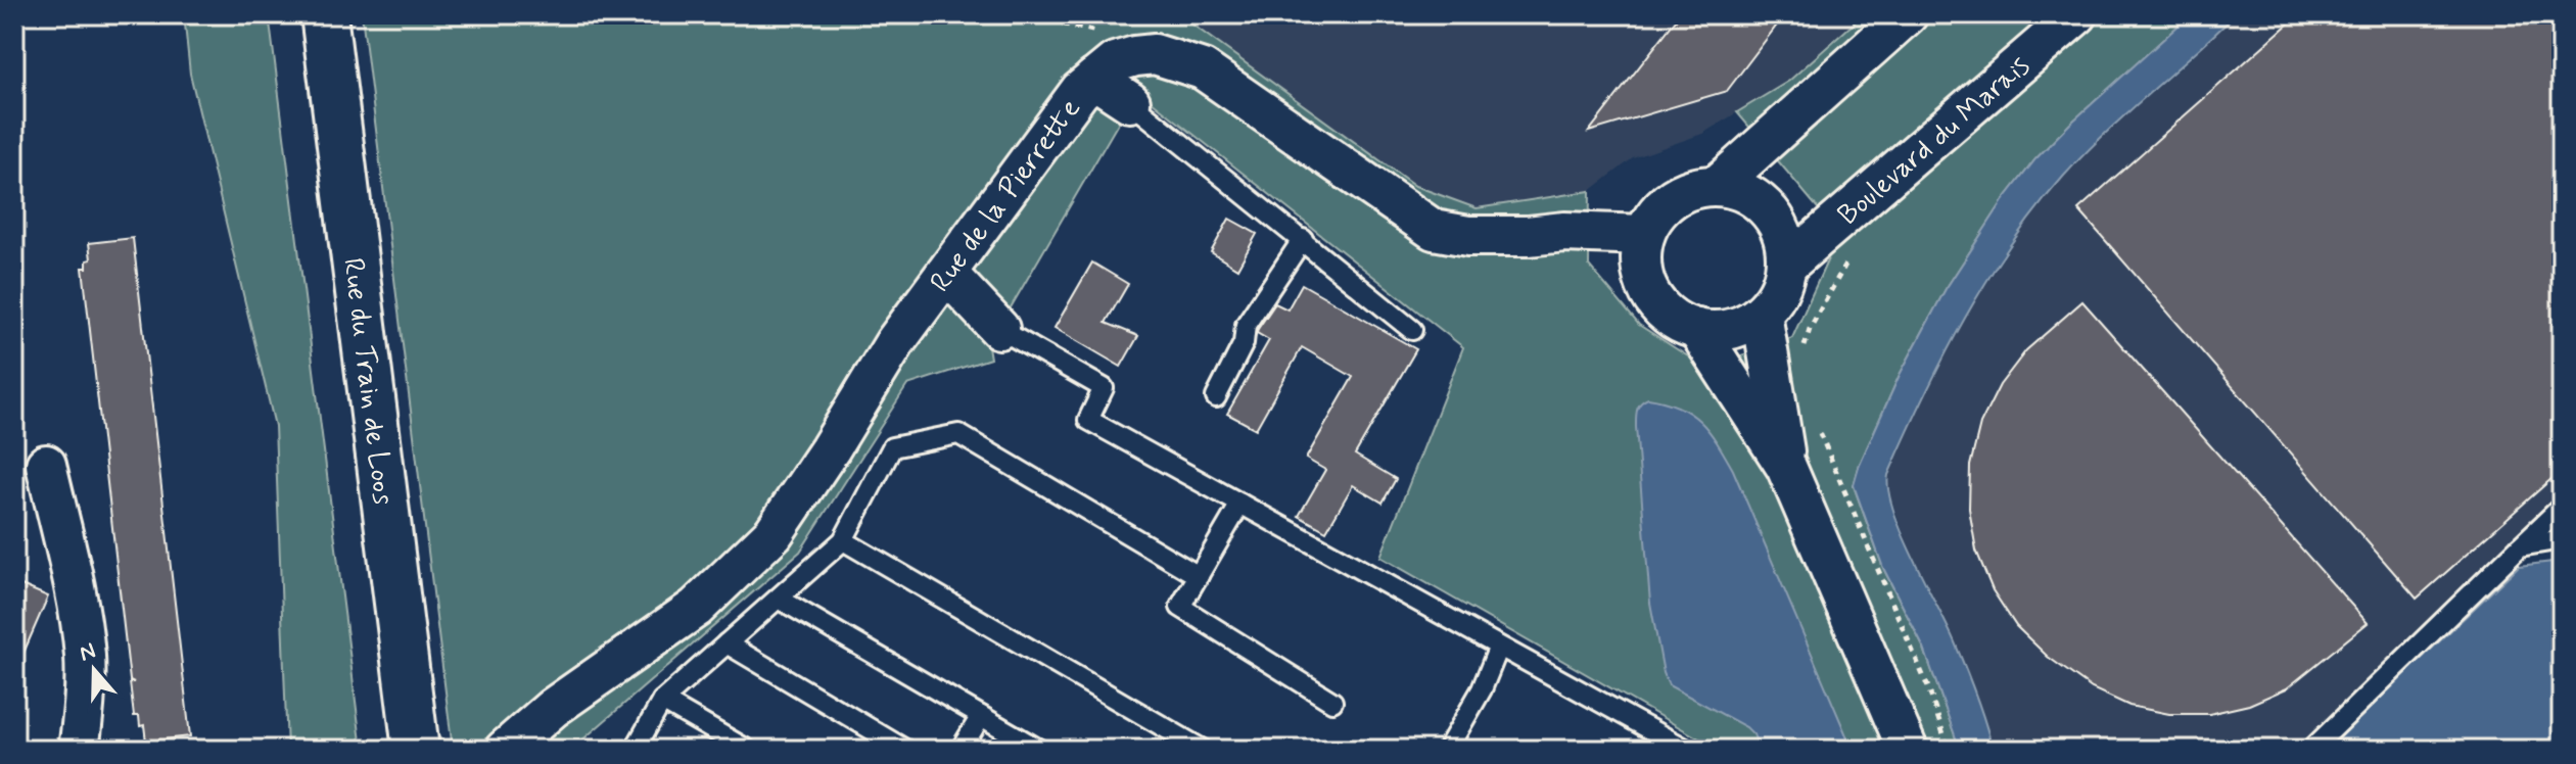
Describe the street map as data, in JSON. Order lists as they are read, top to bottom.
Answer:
{
  "streets": {
    "street": ["Boulevard du Marais", "Rue de la Pierrette", "Rue du Train de Loos"]
  },
  "crossings": [
    ["Boulevard du Marais", "Rue de la Pierrette"]
  ],
  "north": "top"
}
